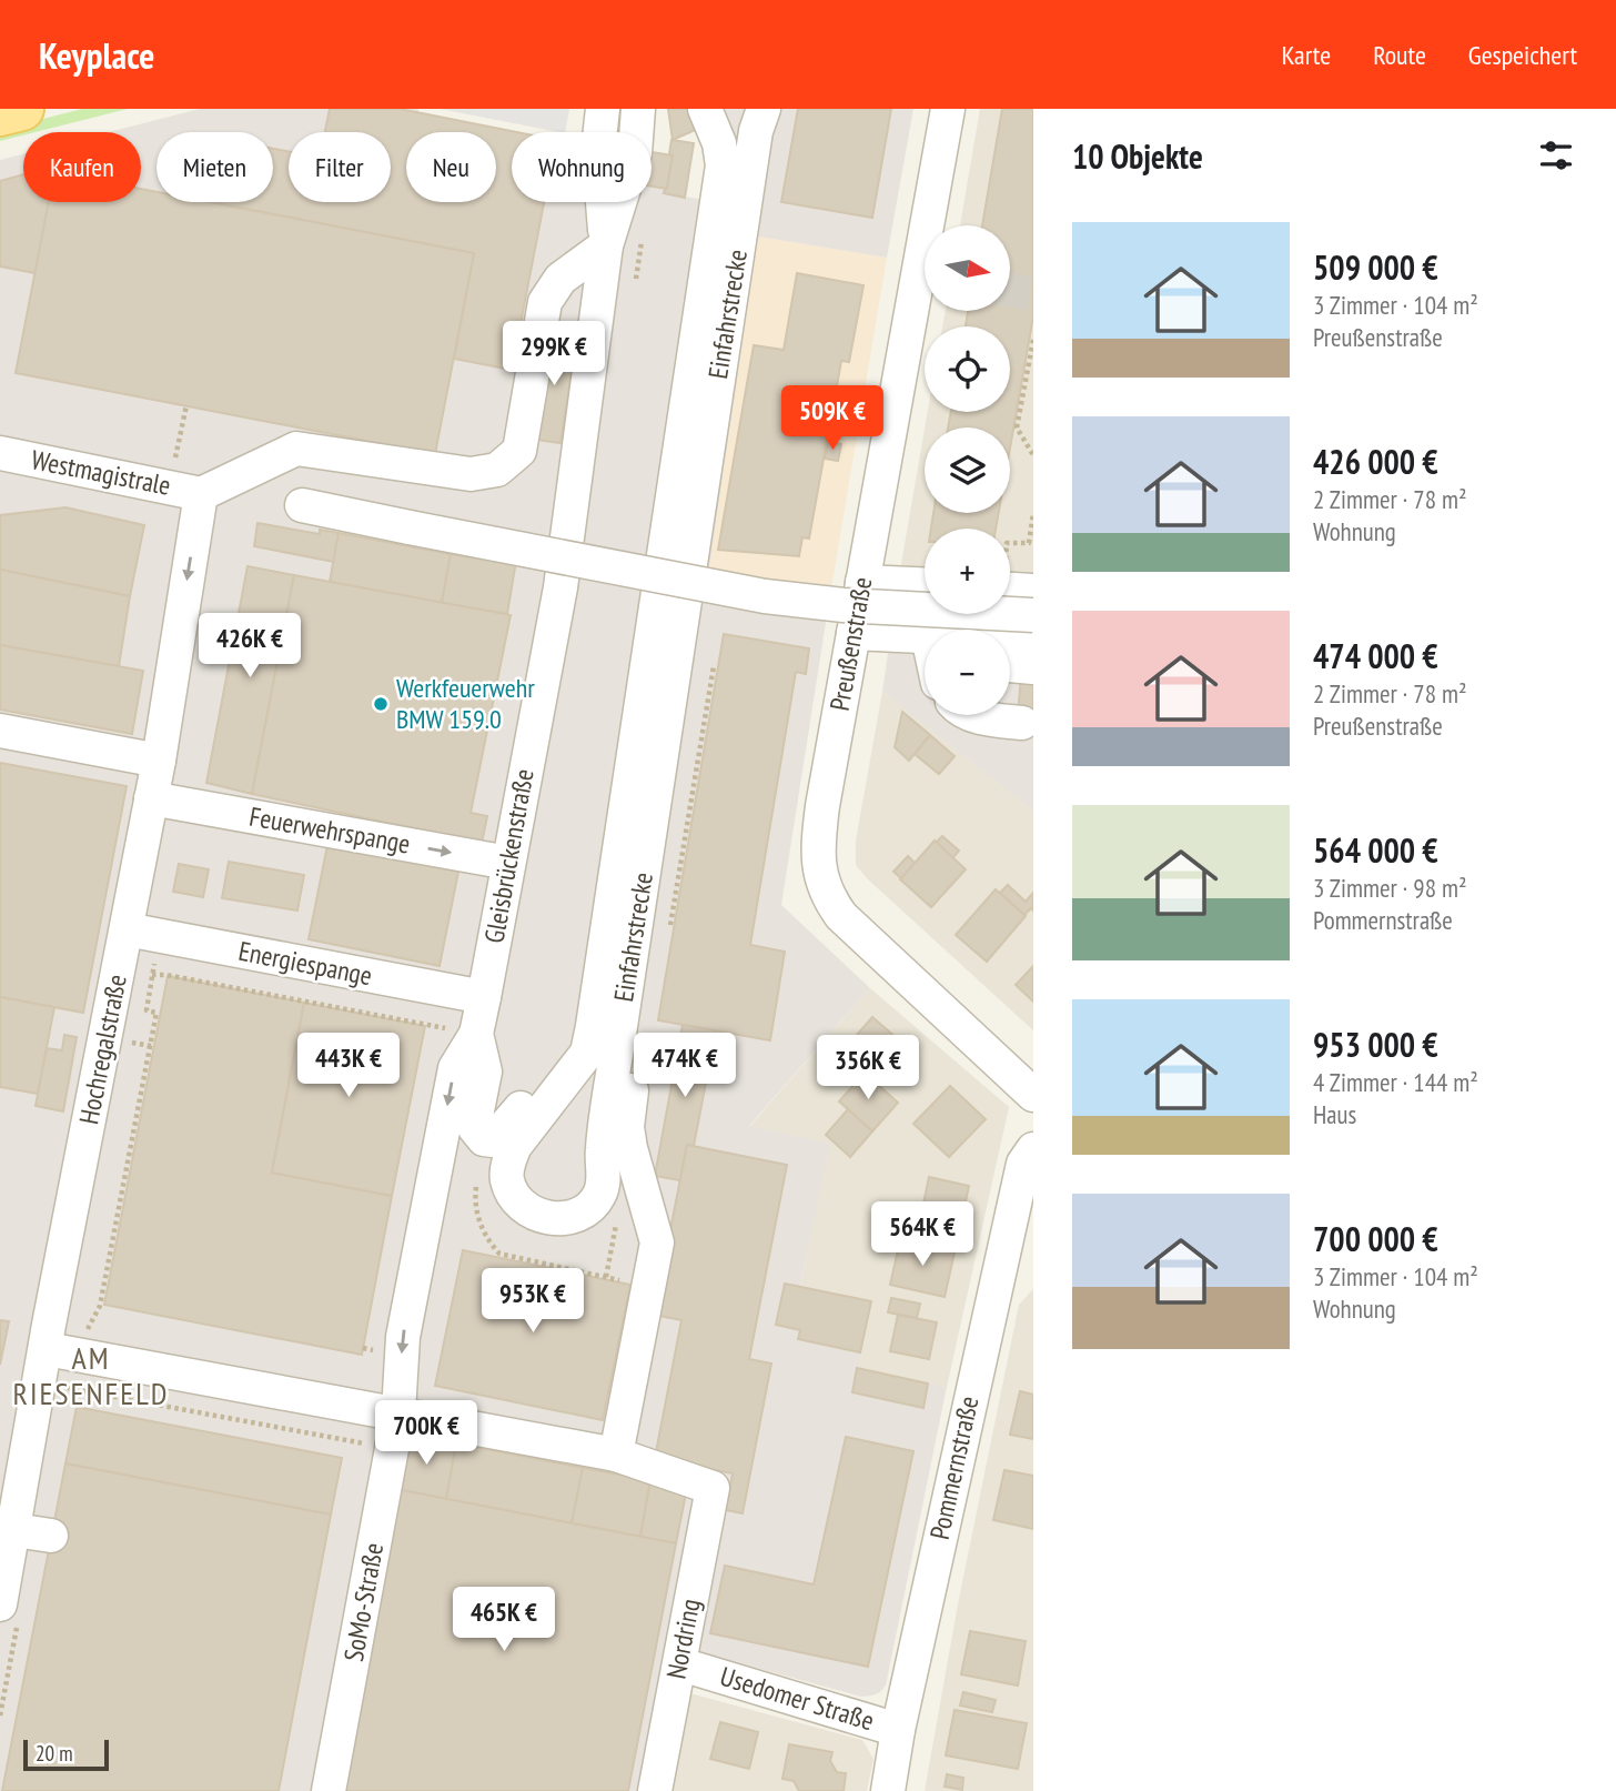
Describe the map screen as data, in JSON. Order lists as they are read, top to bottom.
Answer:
{
  "streets": {
    "street": [
      "Einfahrstrecke",
      "Westmagistrale",
      "Preußenstraße",
      "Feuerwehrspange",
      "Gleisbrückenstraße",
      "Energiespange",
      "Hochregalstraße",
      "Pommernstraße",
      "SoMo-Straße",
      "Nordring",
      "Usedomer Straße"
    ]
  },
  "crossings": [
    ["Westmagistrale", "Hochregalstraße"],
    ["Feuerwehrspange", "Gleisbrückenstraße"],
    ["Feuerwehrspange", "Hochregalstraße"],
    ["Gleisbrückenstraße", "Energiespange"],
    ["Gleisbrückenstraße", "SoMo-Straße"],
    ["Energiespange", "Hochregalstraße"],
    ["Pommernstraße", "Usedomer Straße"]
  ],
  "one_way": ["Feuerwehrspange"],
  "districts": ["AM RIESENFELD"],
  "places": ["Werkfeuerwehr BMW 159.0"],
  "scale_bar": "20 m",
  "north": "right",
  "page": {
    "header": "Keyplace",
    "nav": ["Karte", "Route", "Gespeichert"],
    "heading": "10 Objekte",
    "chip": [
      "Kaufen",
      "Mieten",
      "Filter",
      "Neu",
      "Wohnung"
    ],
    "list": [
      {
        "name": "509 000 €",
        "note": "3 Zimmer · 104 m² · Preußenstraße"
      },
      {
        "name": "426 000 €",
        "note": "2 Zimmer · 78 m² · Wohnung"
      },
      {
        "name": "474 000 €",
        "note": "2 Zimmer · 78 m² · Preußenstraße"
      },
      {
        "name": "564 000 €",
        "note": "3 Zimmer · 98 m² · Pommernstraße"
      },
      {
        "name": "953 000 €",
        "note": "4 Zimmer · 144 m² · Haus"
      },
      {
        "name": "700 000 €",
        "note": "3 Zimmer · 104 m² · Wohnung"
      }
    ],
    "map_buttons": ["+", "−"],
    "price": [
      "299K €",
      "509K €",
      "426K €",
      "443K €",
      "474K €",
      "356K €",
      "564K €",
      "953K €",
      "700K €",
      "465K €"
    ],
    "scale": "20 m"
  }
}
